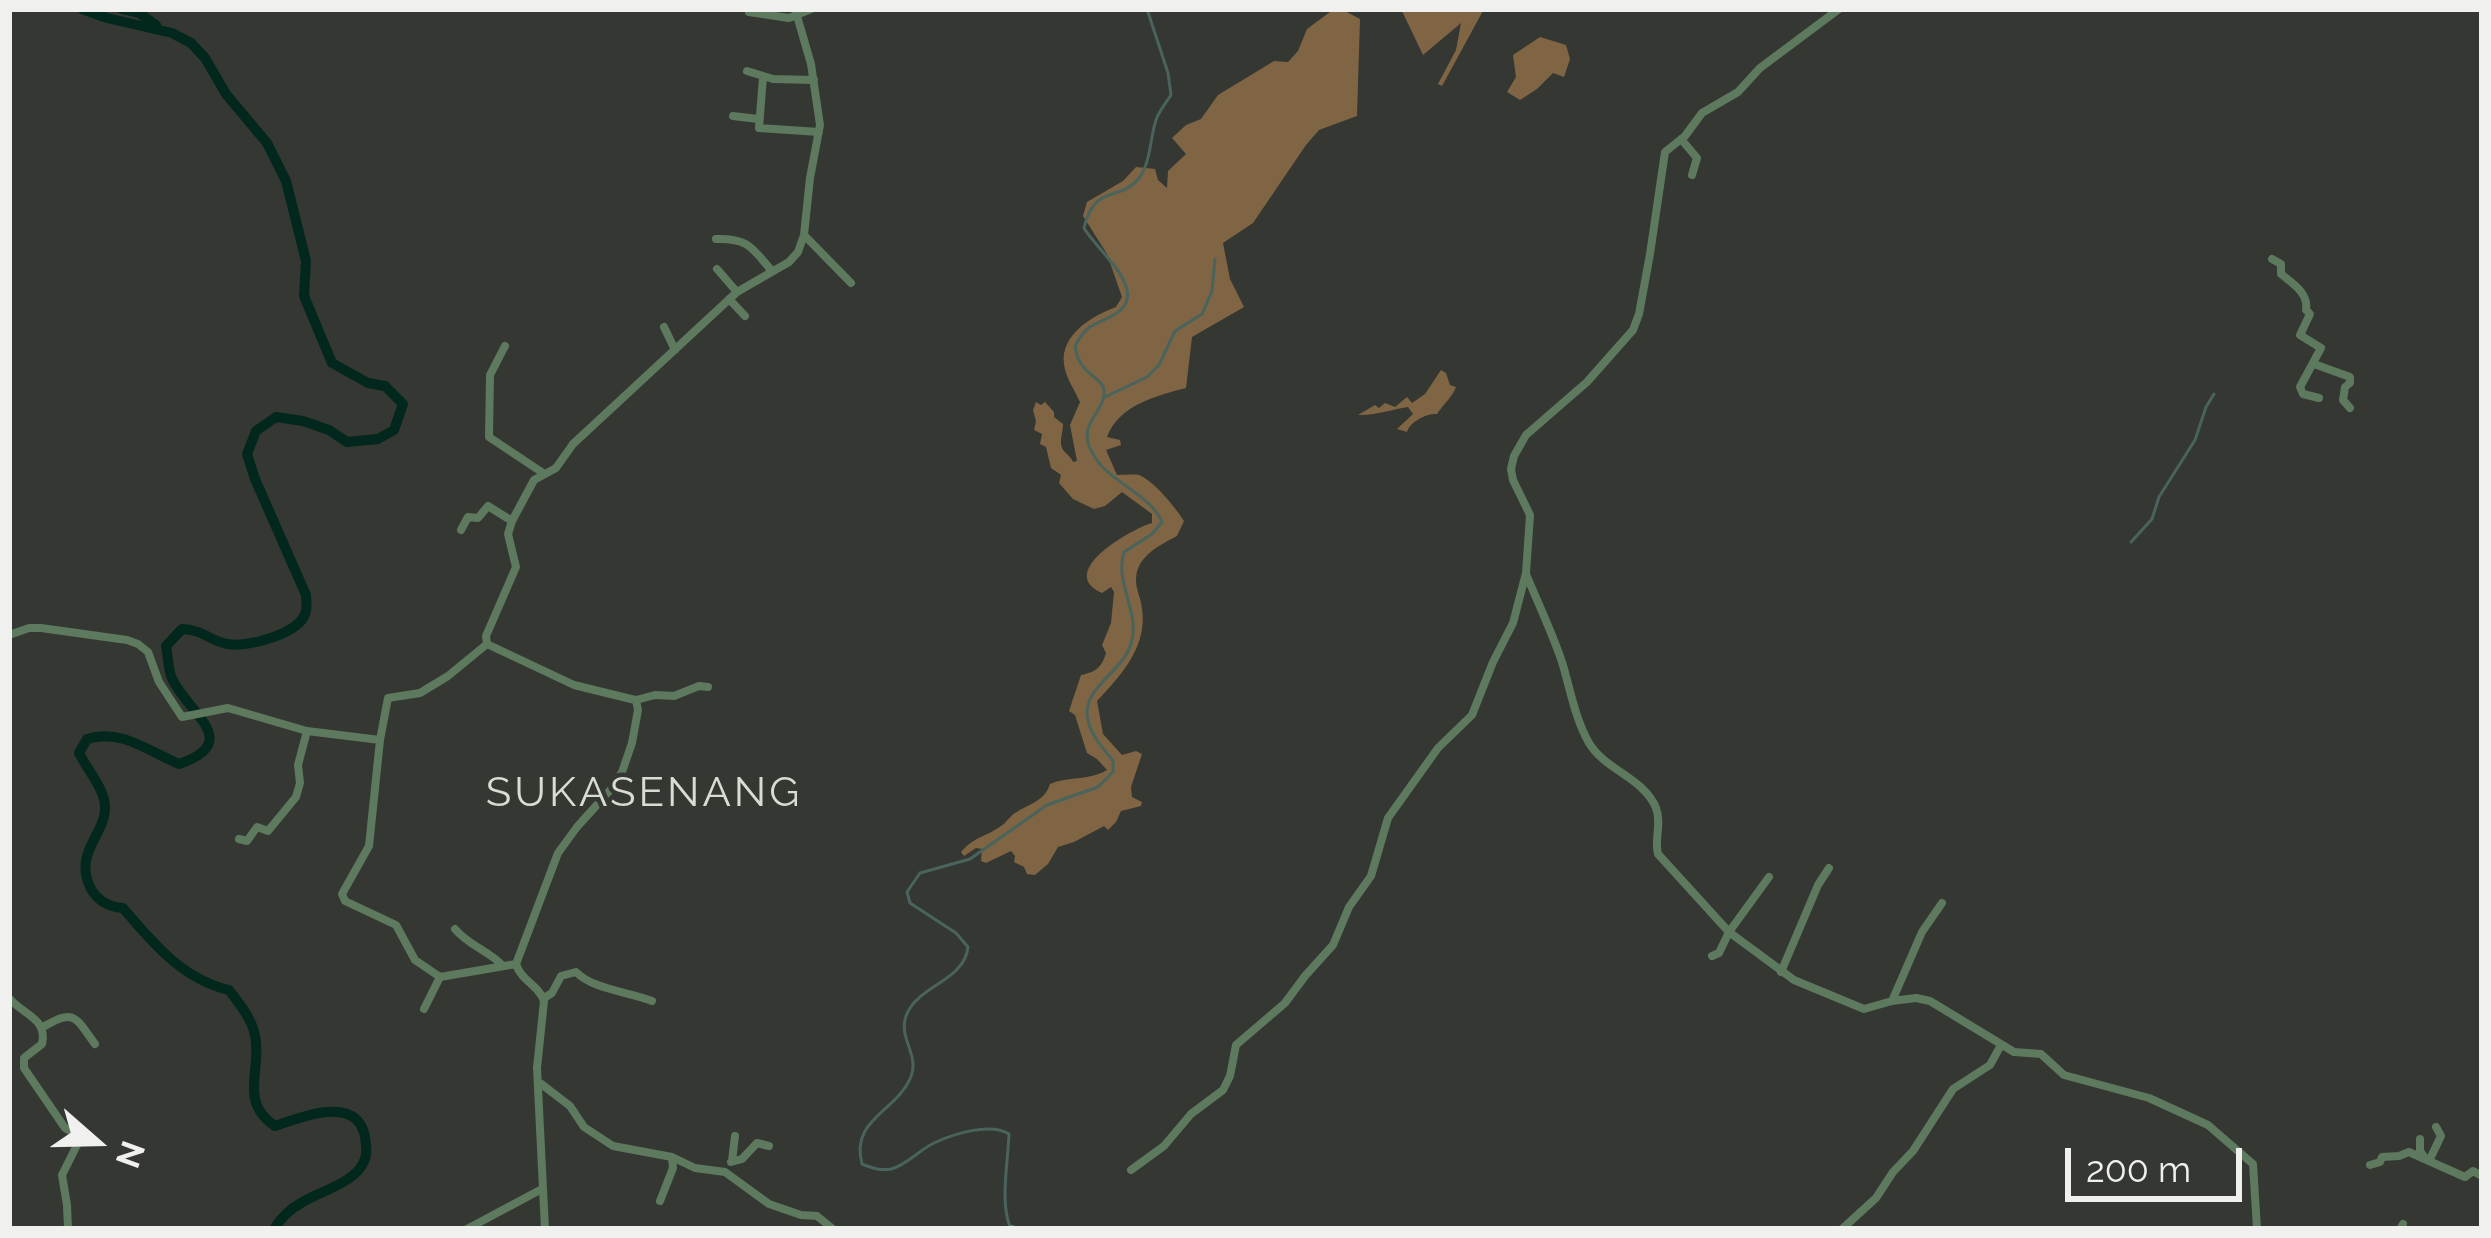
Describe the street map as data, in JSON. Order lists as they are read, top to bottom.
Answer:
{
  "districts": ["SUKASENANG"],
  "scale_bar": "200 m",
  "north": "right"
}
